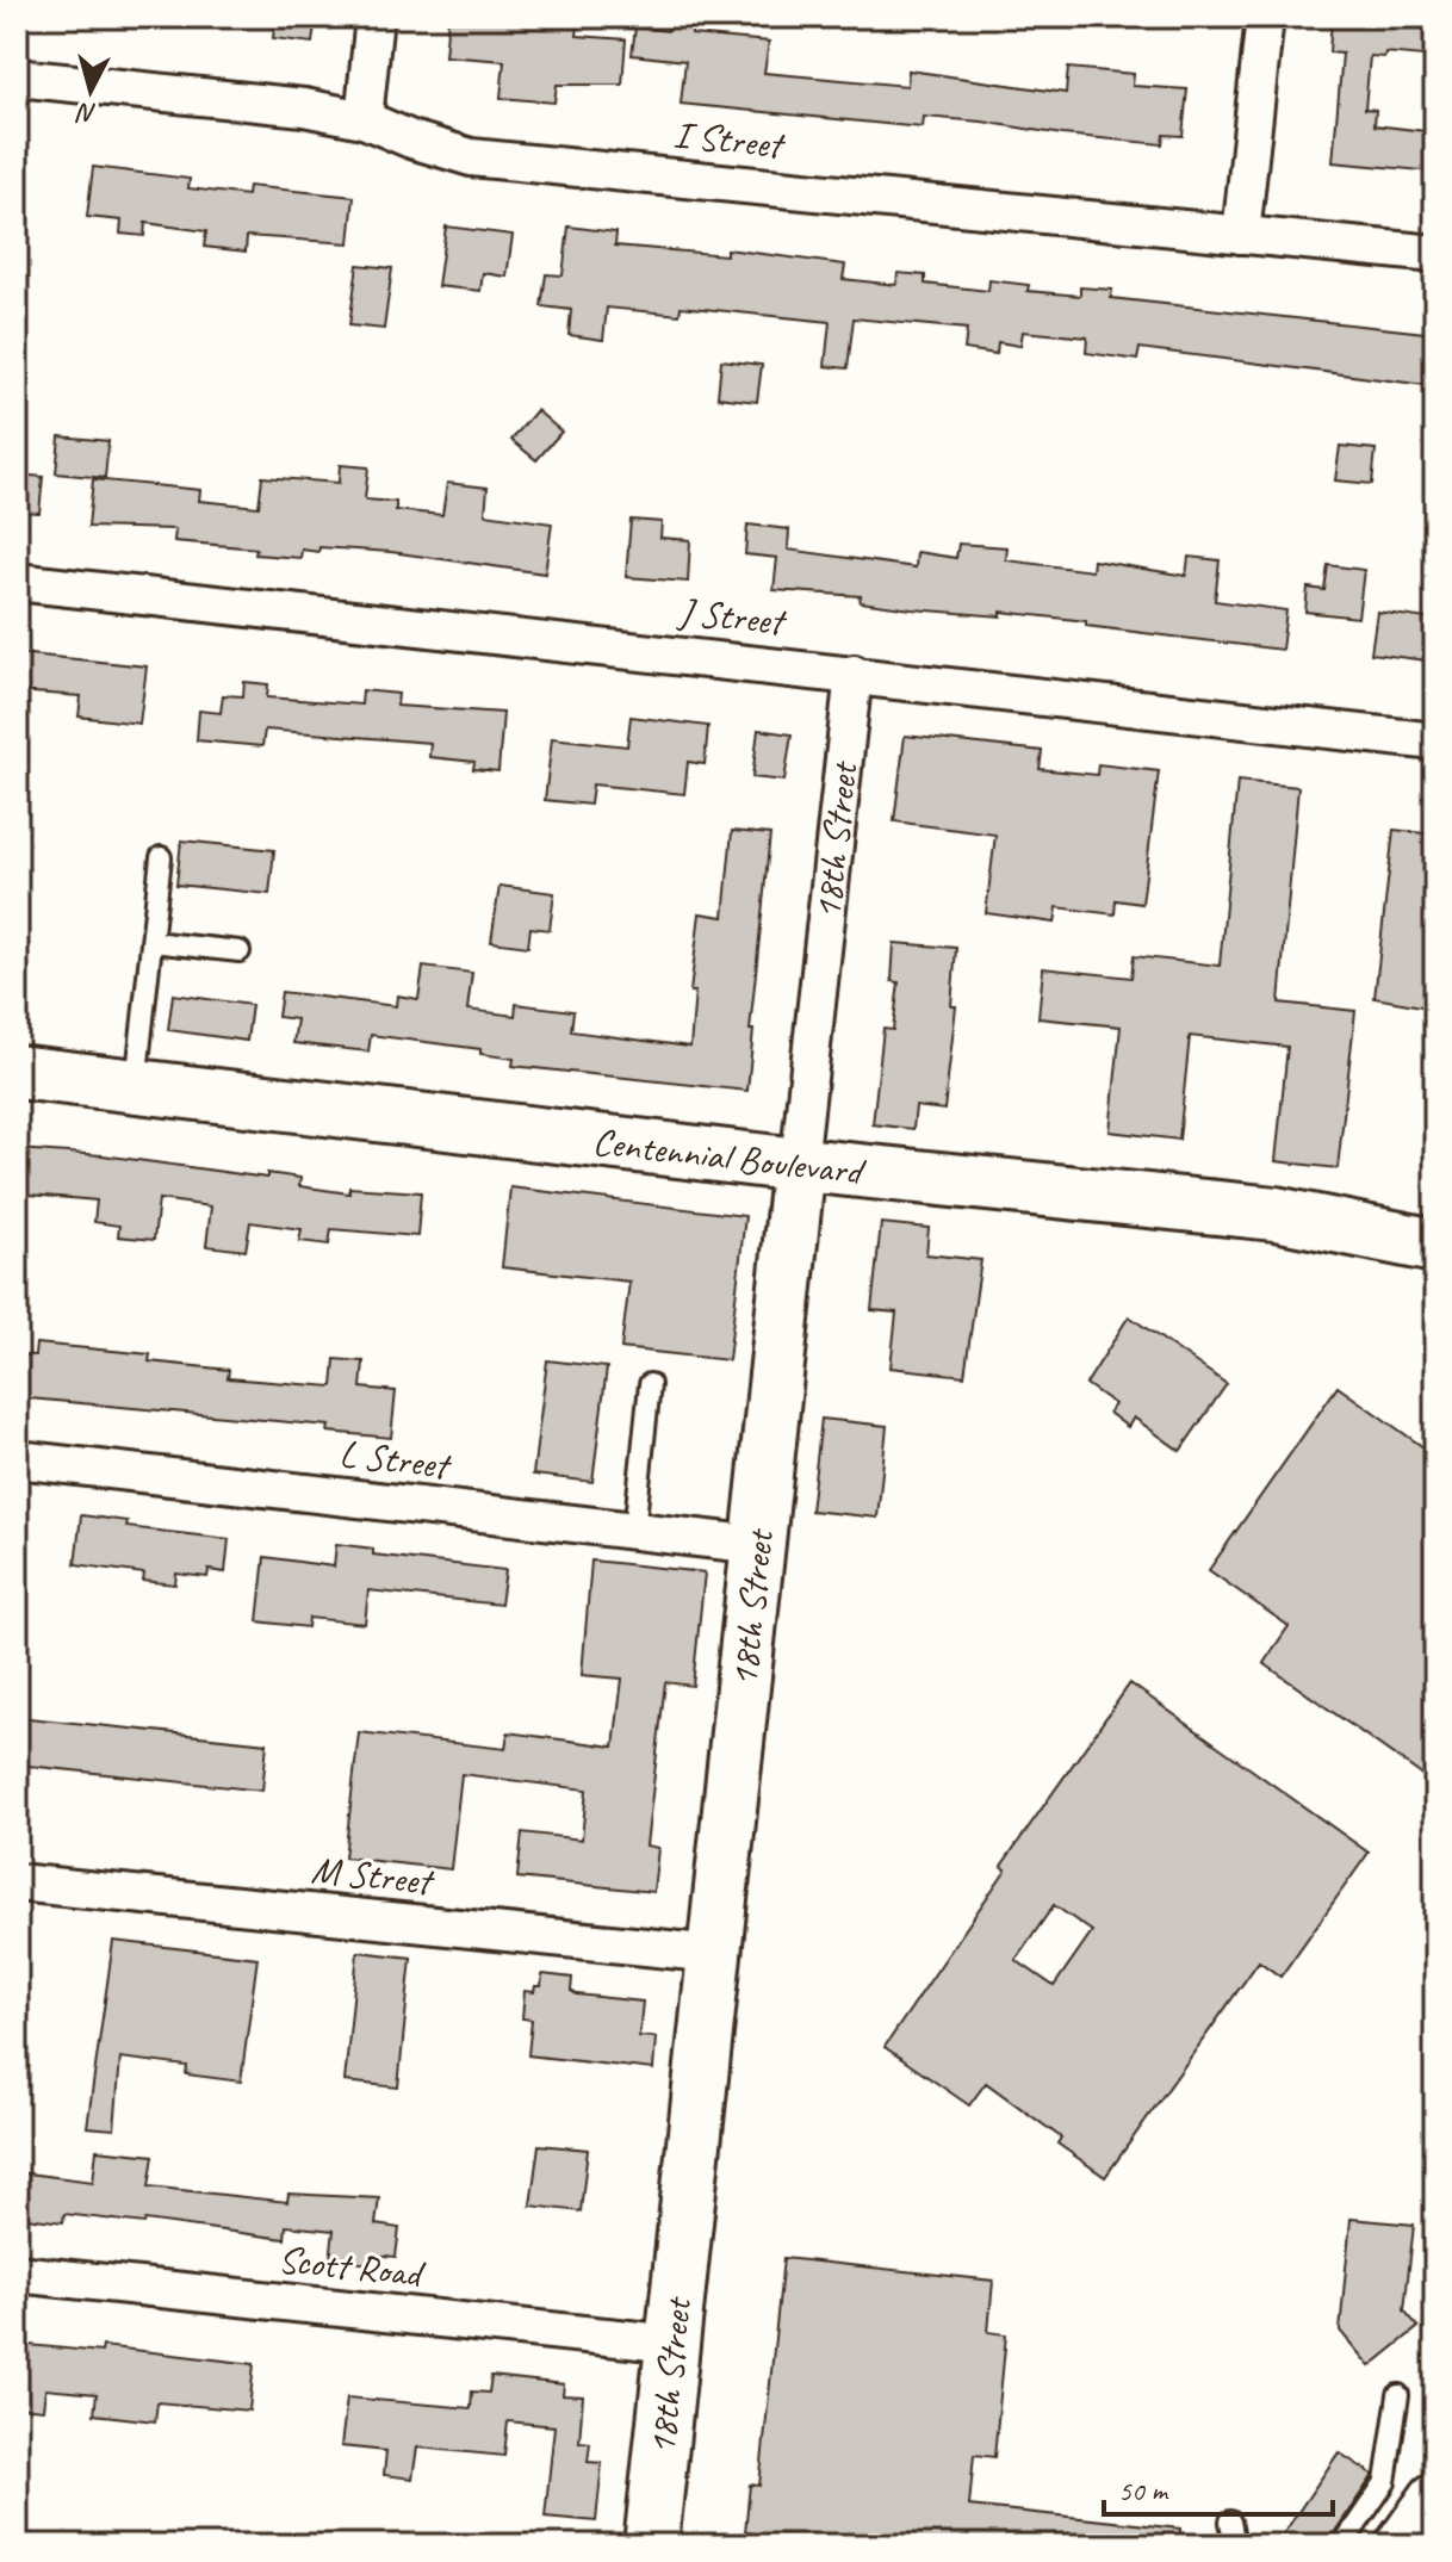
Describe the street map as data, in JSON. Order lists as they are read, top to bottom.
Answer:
{
  "streets": {
    "street": [
      "I Street",
      "J Street",
      "18th Street",
      "Centennial Boulevard",
      "L Street",
      "M Street",
      "Scott Road"
    ]
  },
  "crossings": [
    ["J Street", "18th Street"],
    ["18th Street", "Centennial Boulevard"],
    ["18th Street", "L Street"],
    ["18th Street", "M Street"],
    ["18th Street", "Scott Road"]
  ],
  "scale_bar": "50 m",
  "north": "bottom"
}
